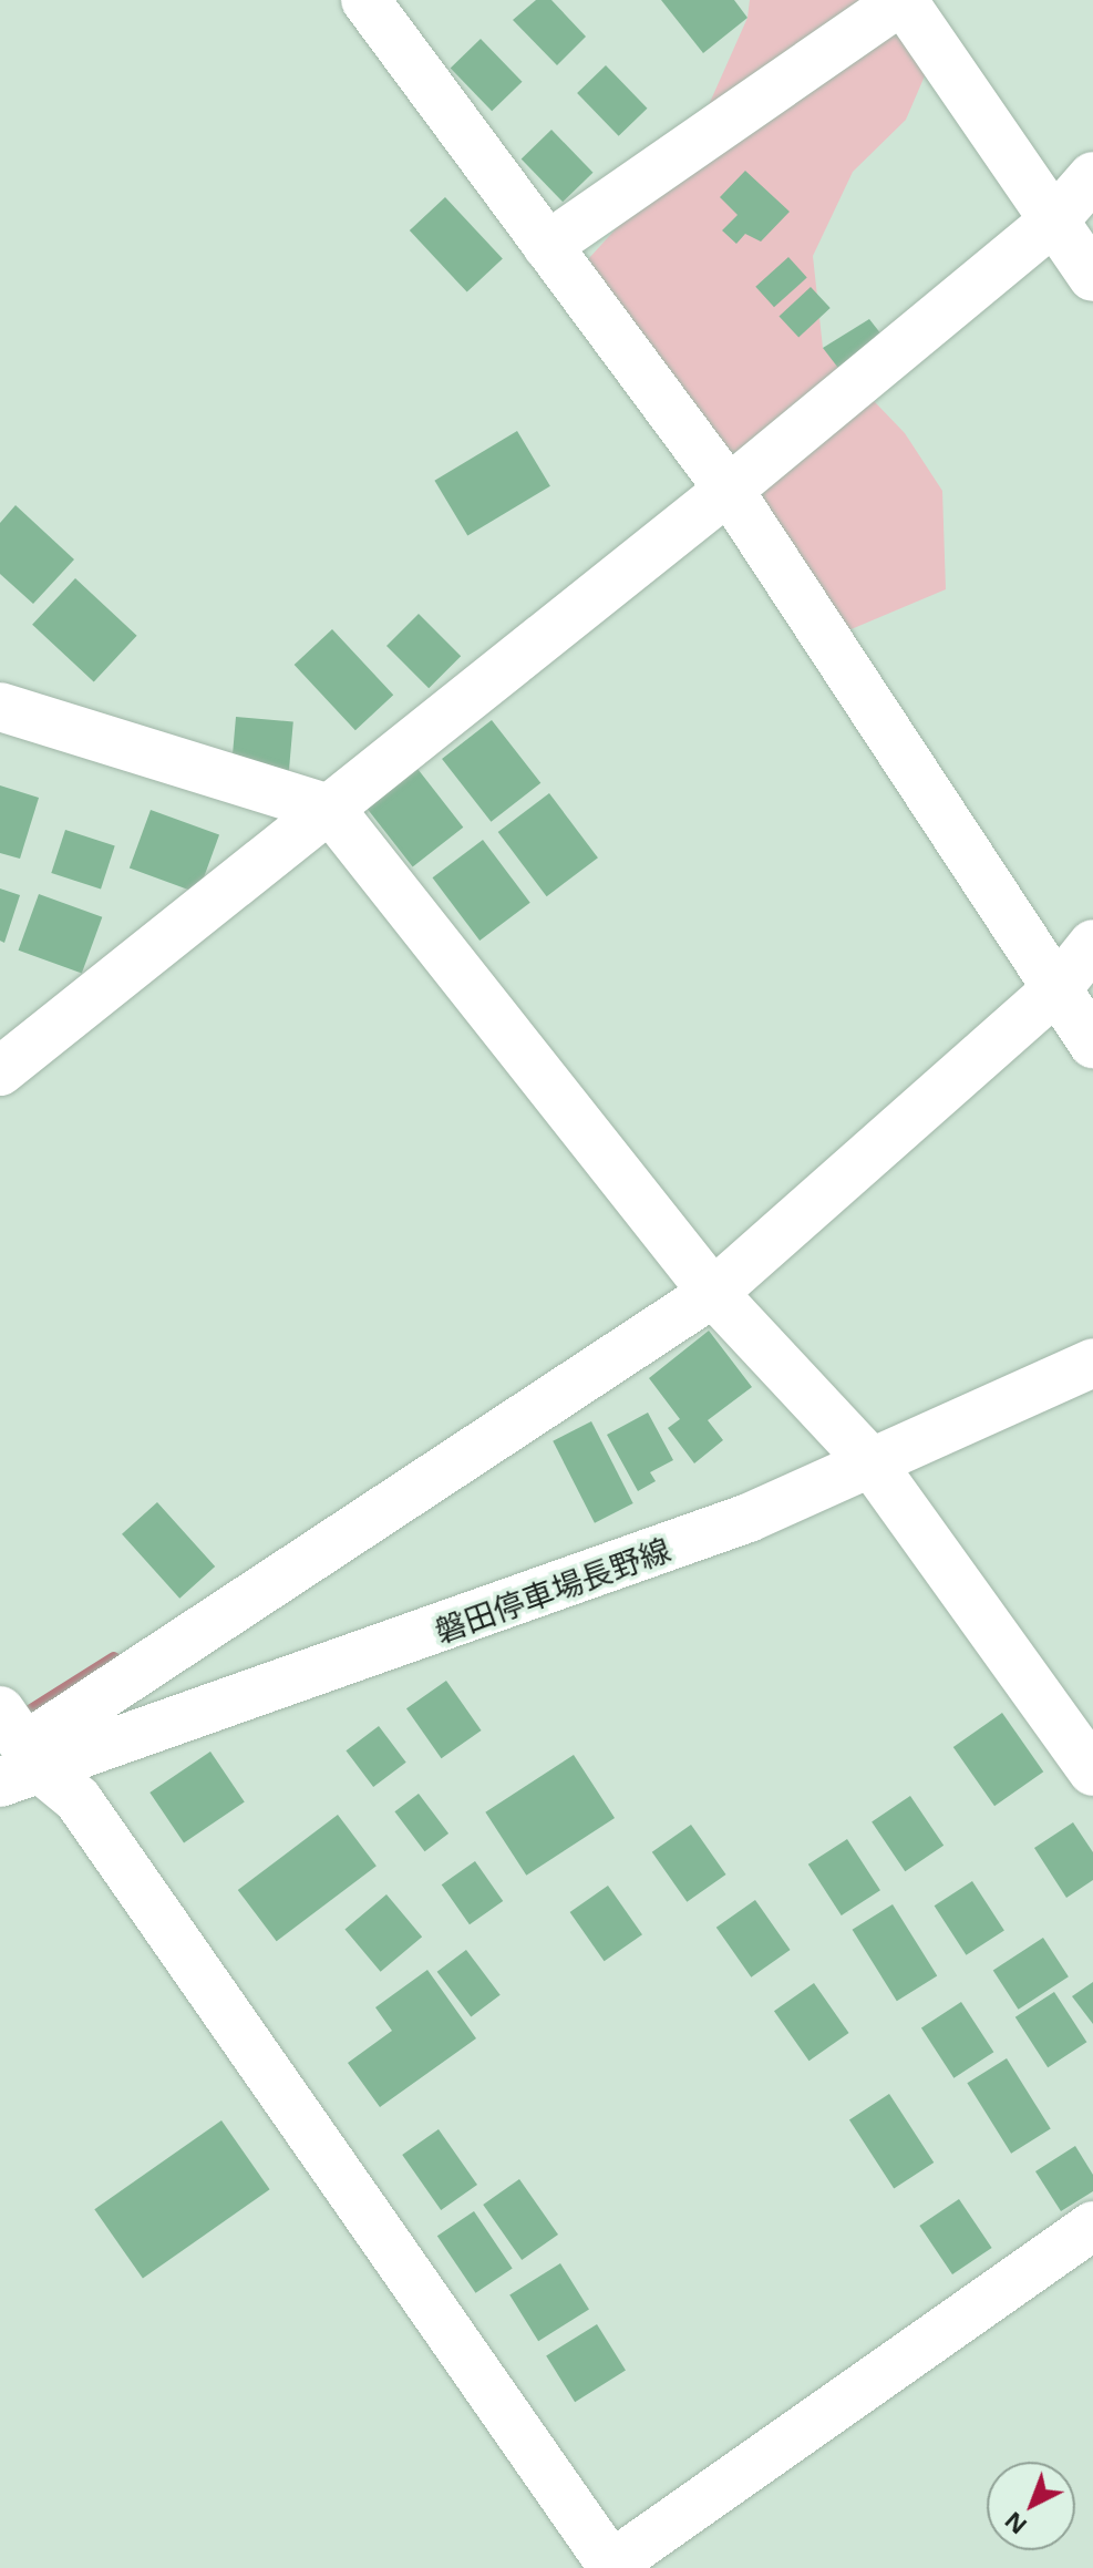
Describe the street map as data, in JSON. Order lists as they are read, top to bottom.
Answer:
{
  "streets": {
    "street": ["磐田停車場長野線"]
  },
  "north": "bottom left"
}
